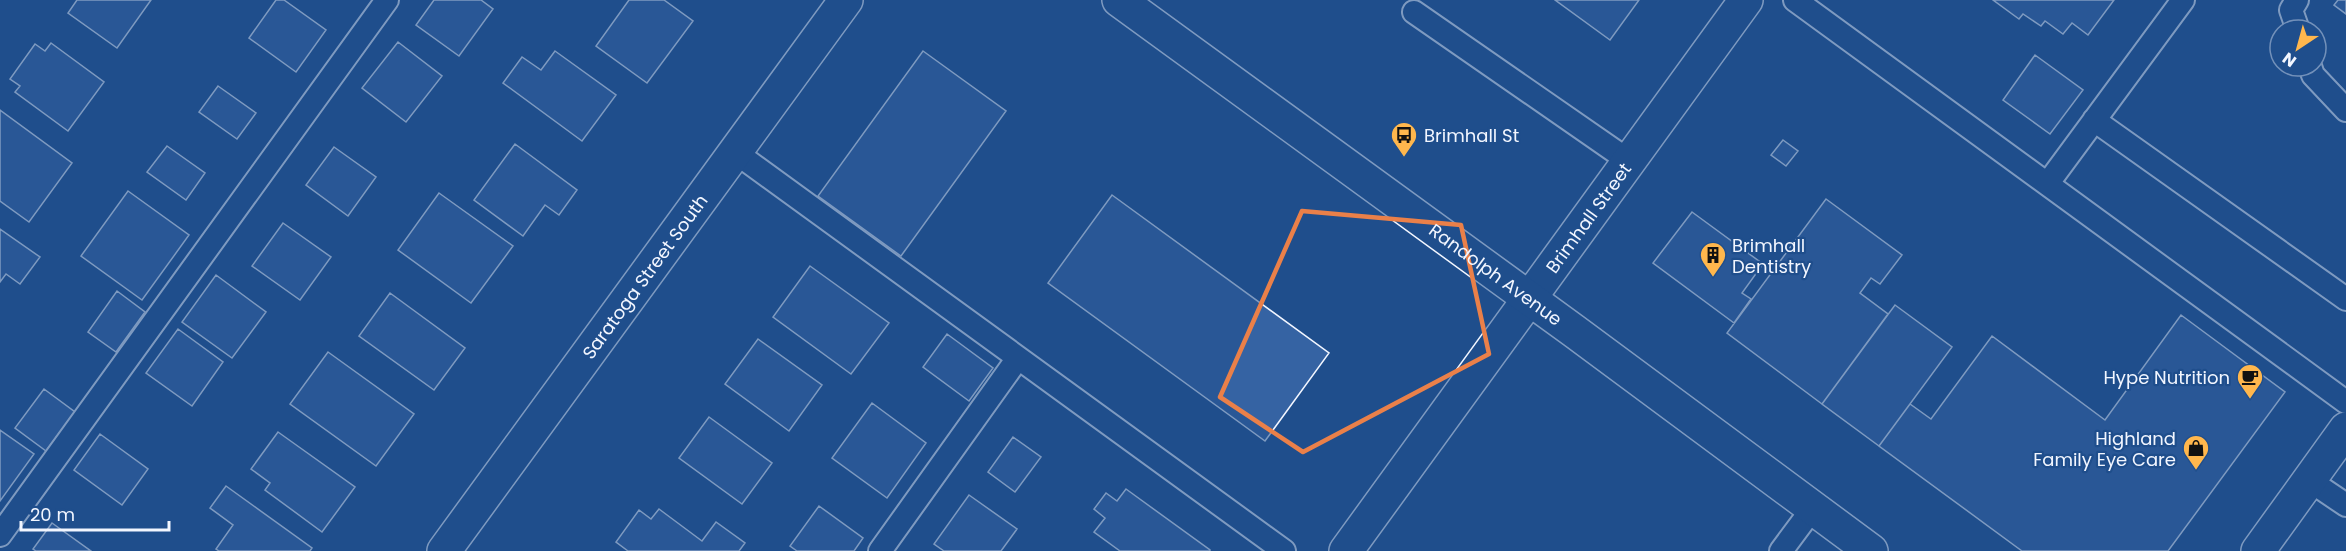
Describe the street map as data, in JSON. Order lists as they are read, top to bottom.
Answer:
{
  "streets": {
    "street": ["Brimhall Street", "Randolph Avenue", "Saratoga Street South"]
  },
  "crossings": [
    ["Brimhall Street", "Randolph Avenue"]
  ],
  "places": {
    "bus stop": ["Brimhall St"],
    "building": ["Brimhall Dentistry"],
    "cafe": ["Hype Nutrition"],
    "shop": ["Highland Family Eye Care"]
  },
  "scale_bar": "20 m",
  "north": "bottom left"
}
